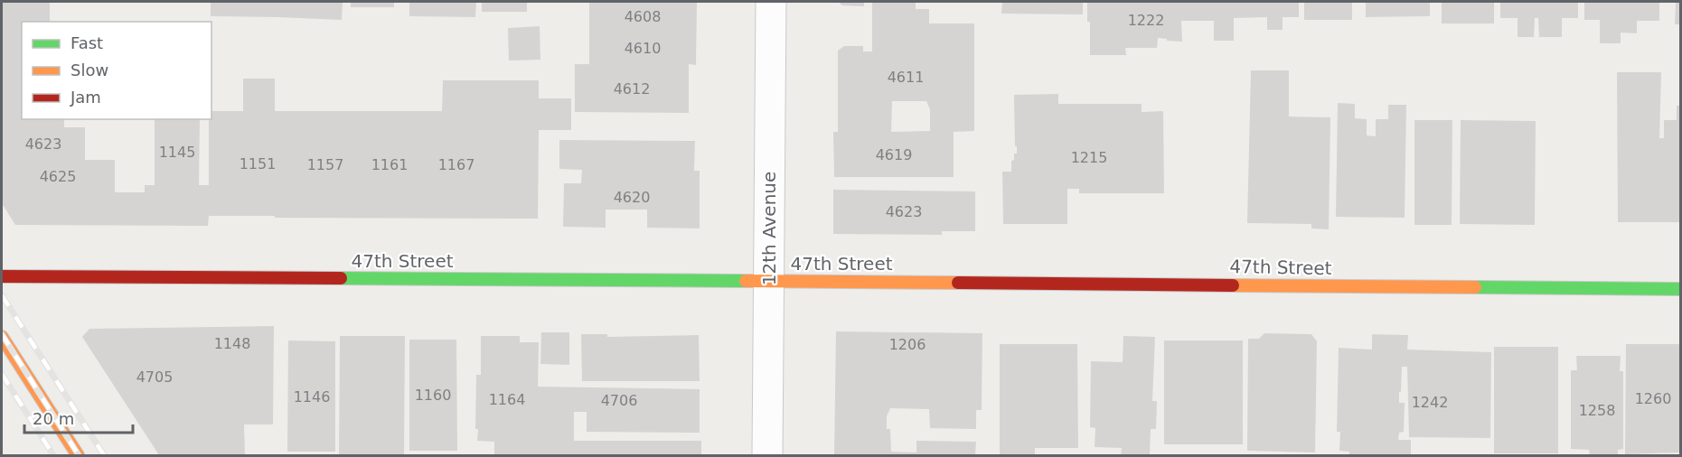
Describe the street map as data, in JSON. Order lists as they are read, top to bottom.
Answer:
{
  "streets": {
    "street": ["12th Avenue", "47th Street"]
  },
  "crossings": [
    ["12th Avenue", "47th Street"]
  ],
  "house_numbers": [
    "4608",
    "1222",
    "4610",
    "4611",
    "4612",
    "4623",
    "1145",
    "4619",
    "1215",
    "1151",
    "1157",
    "1161",
    "1167",
    "4625",
    "4620",
    "4623",
    "1148",
    "1206",
    "4705",
    "1160",
    "1146",
    "1260",
    "1164",
    "4706",
    "1242",
    "1258"
  ],
  "legend": ["Fast", "Slow", "Jam"],
  "scale_bar": "20 m"
}
